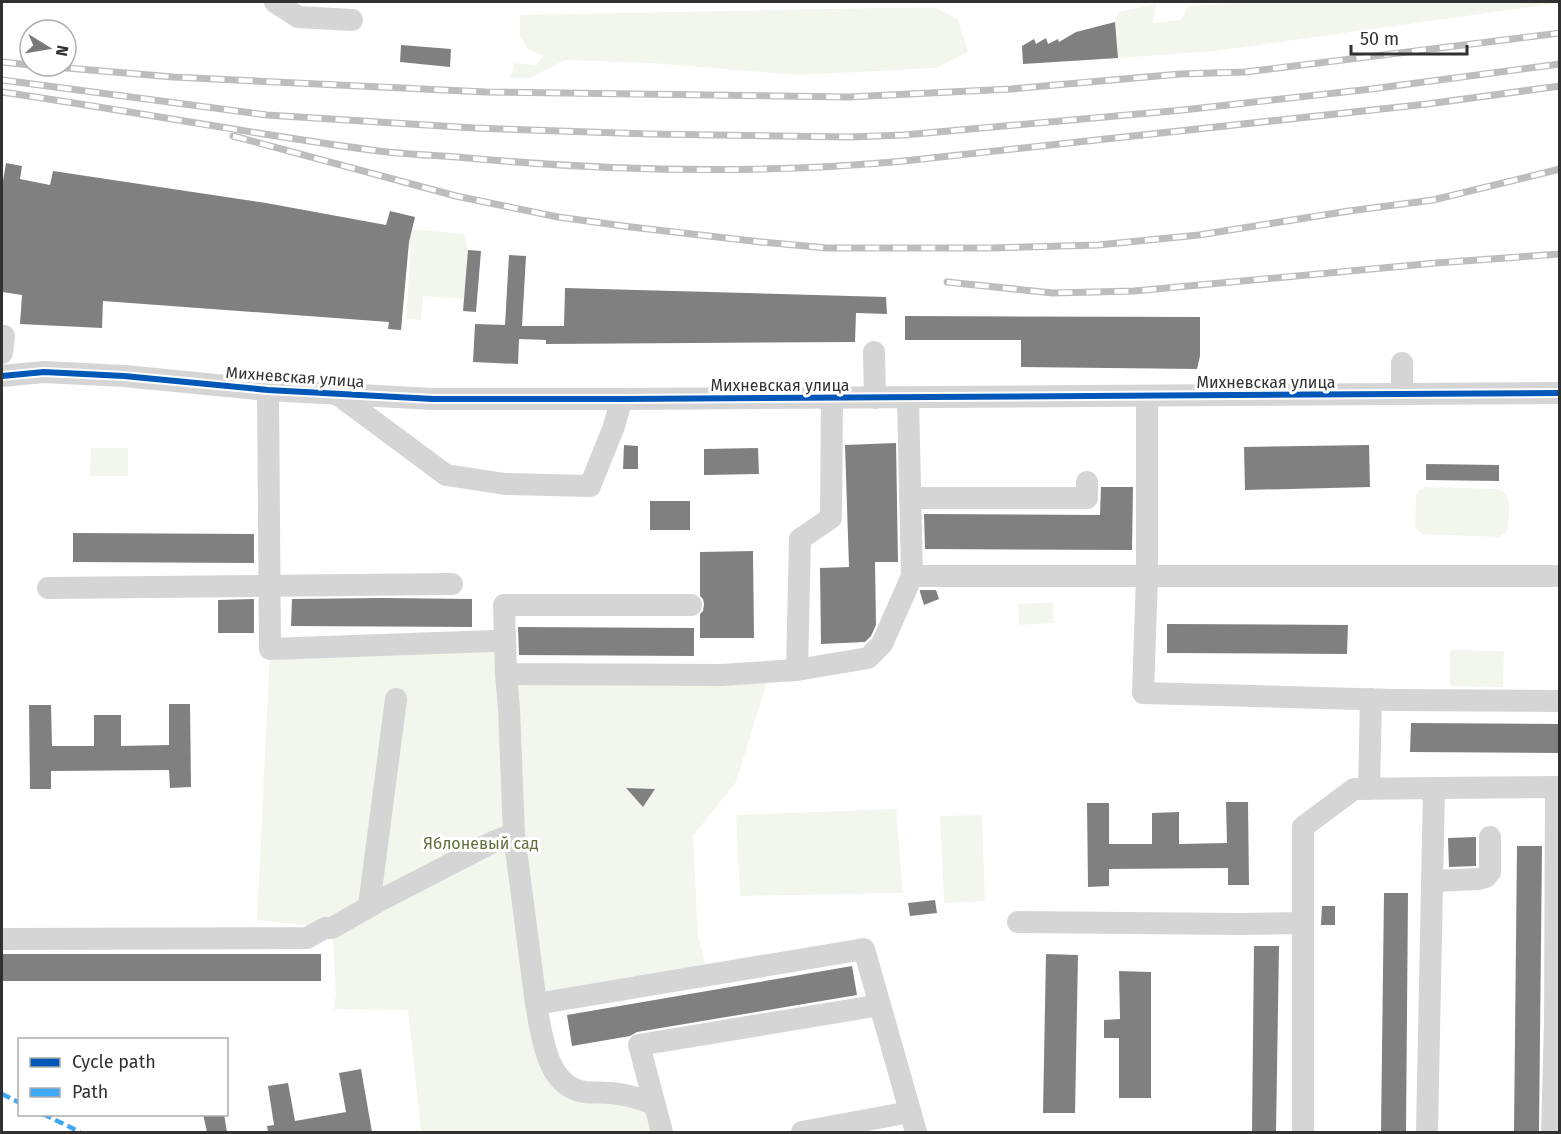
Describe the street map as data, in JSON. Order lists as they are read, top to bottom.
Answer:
{
  "streets": {
    "street": ["Михневская улица"]
  },
  "parks": ["Яблоневый сад"],
  "legend": ["Cycle path", "Path"],
  "scale_bar": "50 m",
  "north": "right"
}
